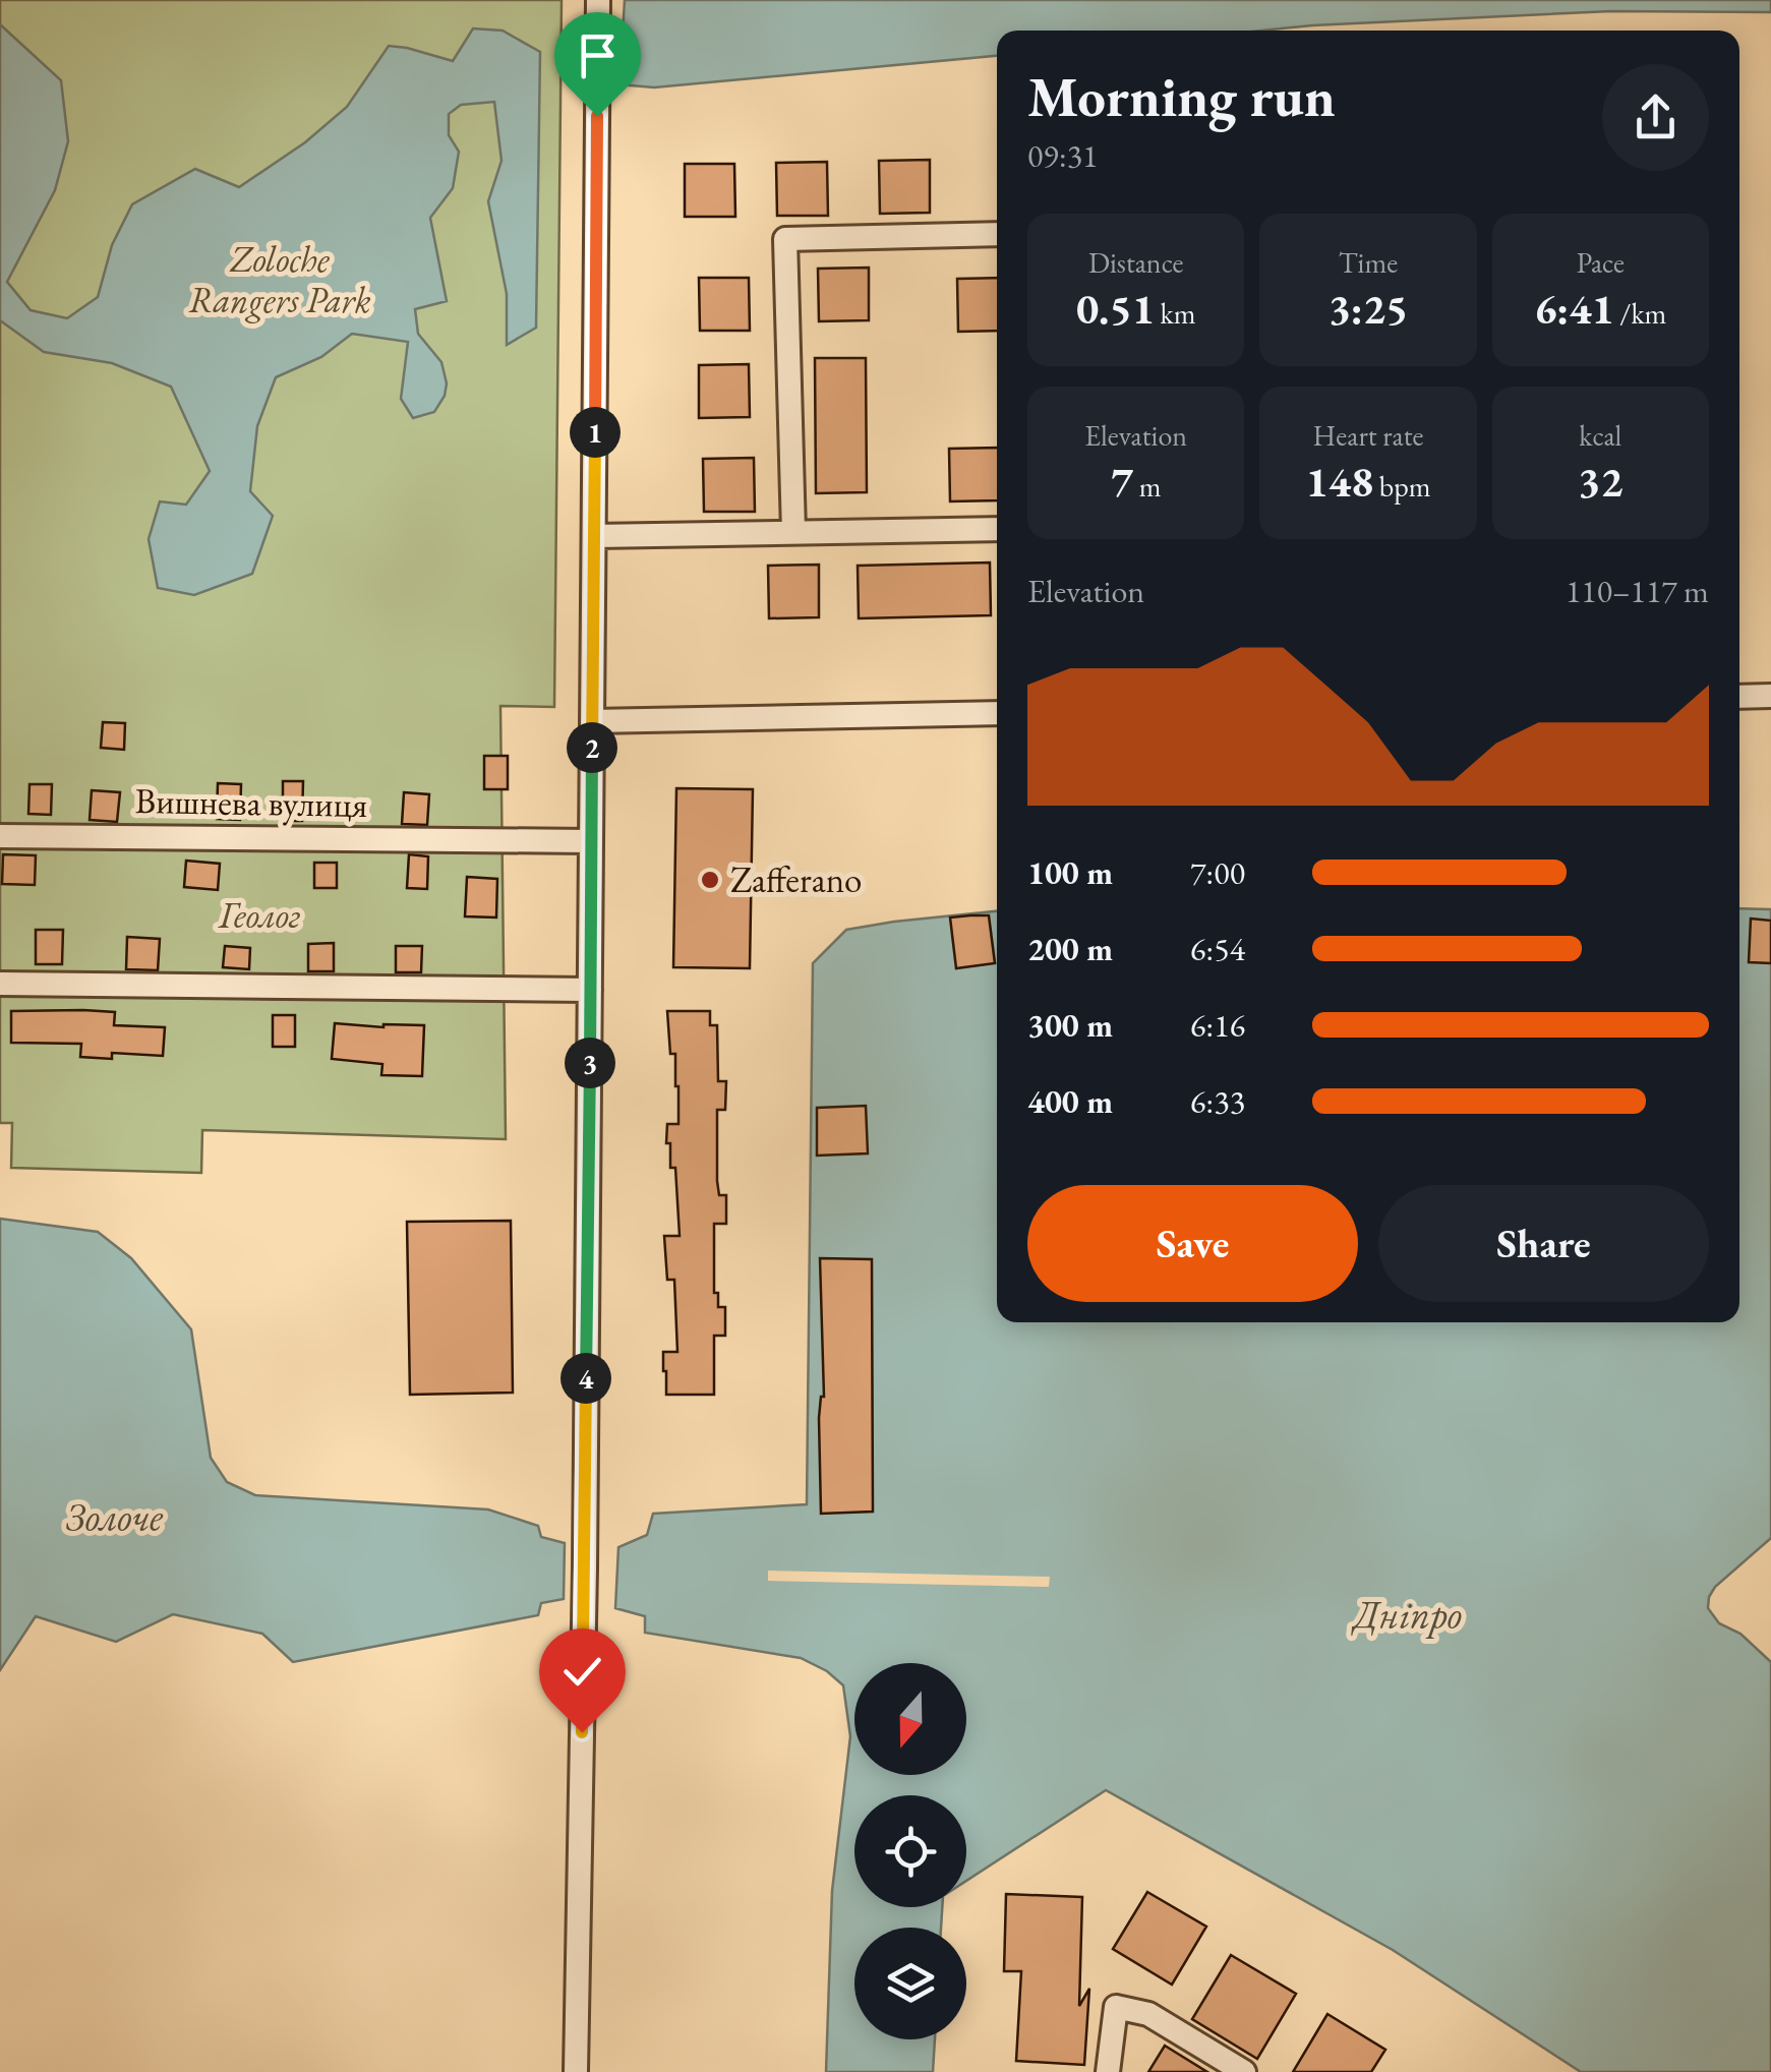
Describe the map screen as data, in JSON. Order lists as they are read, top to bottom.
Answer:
{
  "streets": {
    "street": ["Вишнева вулиця"]
  },
  "water": ["Золоче", "Дніпро"],
  "parks": ["Zoloche Rangers Park", "Геолог"],
  "places": ["Zafferano"],
  "north": "bottom",
  "page": {
    "heading": ["Morning run", "09:31"],
    "stats": [
      ["Distance", "0.51 km"],
      ["Time", "3:25"],
      ["Pace", "6:41 /km"],
      ["Elevation", "7 m"],
      ["Heart rate", "148 bpm"],
      ["kcal", "32"]
    ],
    "pins": [
      "1",
      "2",
      "3",
      "4"
    ],
    "chart": ["Elevation", "110–117 m"],
    "list": [
      {
        "name": "100 m",
        "note": "7:00"
      },
      {
        "name": "200 m",
        "note": "6:54"
      },
      {
        "name": "300 m",
        "note": "6:16"
      },
      {
        "name": "400 m",
        "note": "6:33"
      }
    ],
    "buttons": ["Save", "Share"]
  }
}
